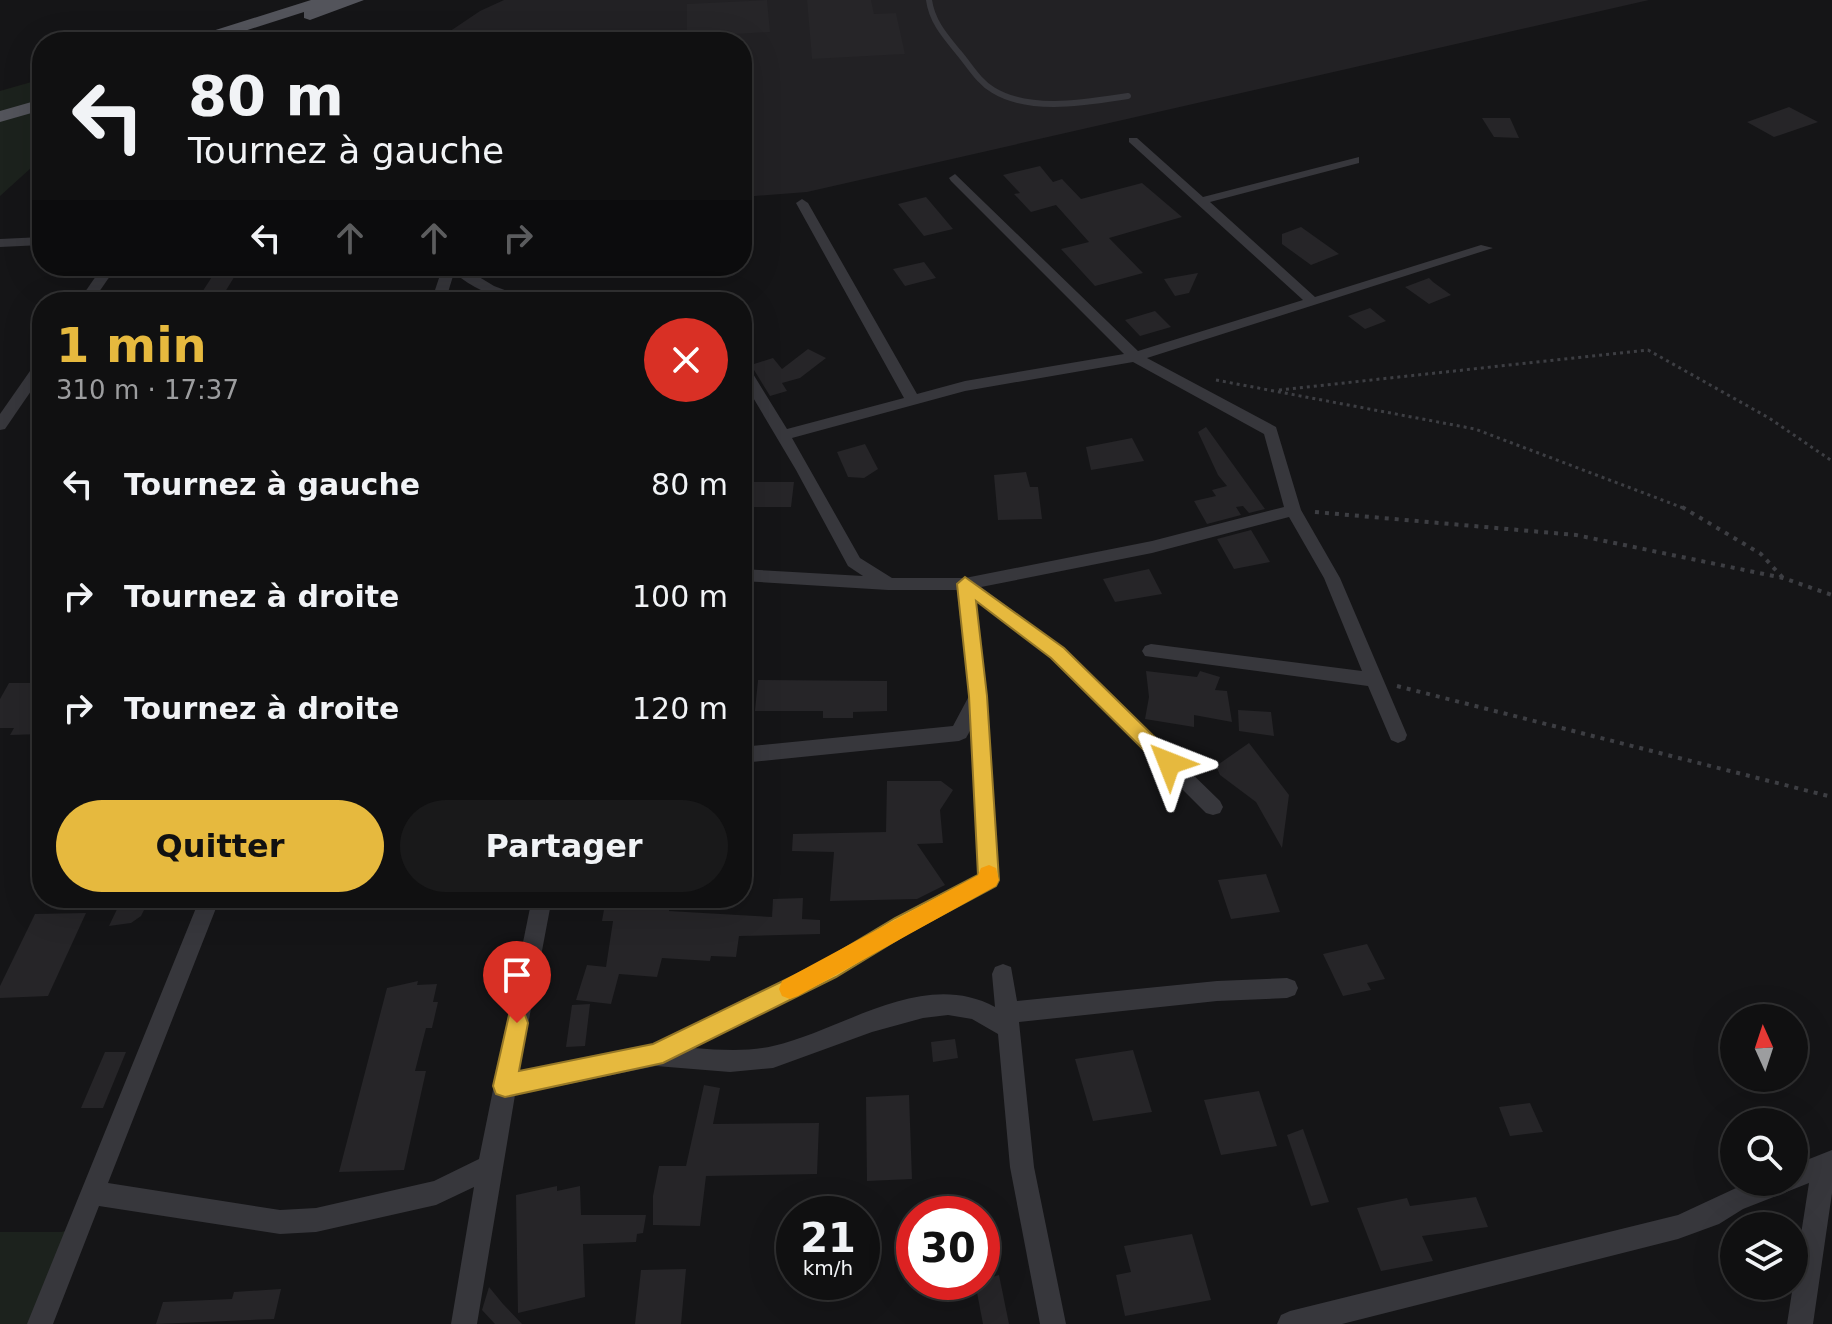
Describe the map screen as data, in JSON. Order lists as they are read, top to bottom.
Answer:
{
  "north": "top",
  "page": {
    "turn": ["80 m", "Tournez à gauche"],
    "heading": ["1 min", "310 m · 17:37"],
    "list": [
      {
        "name": "Tournez à gauche",
        "value": "80 m"
      },
      {
        "name": "Tournez à droite",
        "value": "100 m"
      },
      {
        "name": "Tournez à droite",
        "value": "120 m"
      }
    ],
    "buttons": ["Quitter", "Partager"],
    "speed": "21 km/h",
    "limit": "30"
  }
}
